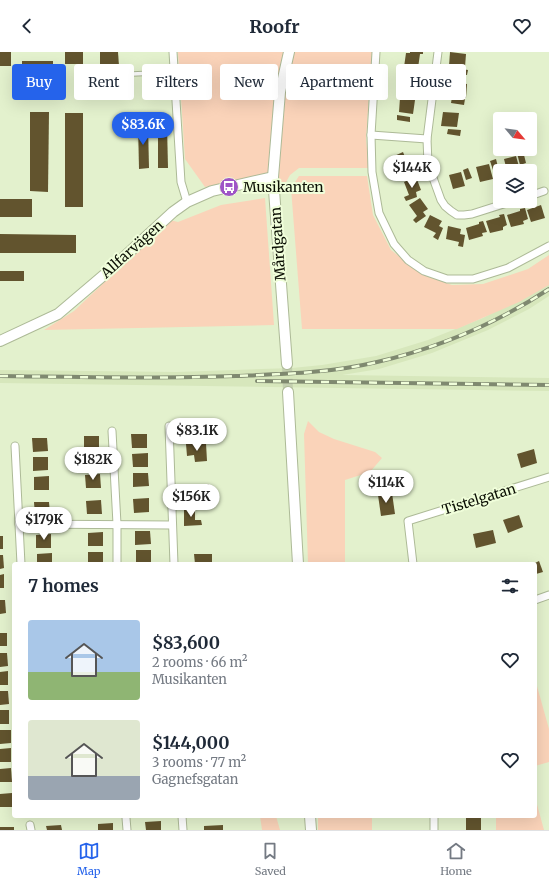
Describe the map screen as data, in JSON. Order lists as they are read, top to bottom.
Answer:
{
  "streets": {
    "street": ["Mårdgatan", "Allfarvägen", "Tistelgatan"]
  },
  "crossings": [
    ["Mårdgatan", "Allfarvägen"]
  ],
  "places": {
    "bus stop": ["Musikanten"]
  },
  "north": "bottom right",
  "page": {
    "header": "Roofr",
    "chip": [
      "Buy",
      "Rent",
      "Filters",
      "New",
      "Apartment",
      "House"
    ],
    "price": [
      "$83.6K",
      "$144K",
      "$83.1K",
      "$182K",
      "$114K",
      "$156K",
      "$179K"
    ],
    "heading": "7 homes",
    "list": [
      {
        "name": "$83,600",
        "note": "2 rooms · 66 m² · Musikanten"
      },
      {
        "name": "$144,000",
        "note": "3 rooms · 77 m² · Gagnefsgatan"
      }
    ],
    "tabs": ["Map", "Saved", "Home"]
  }
}
